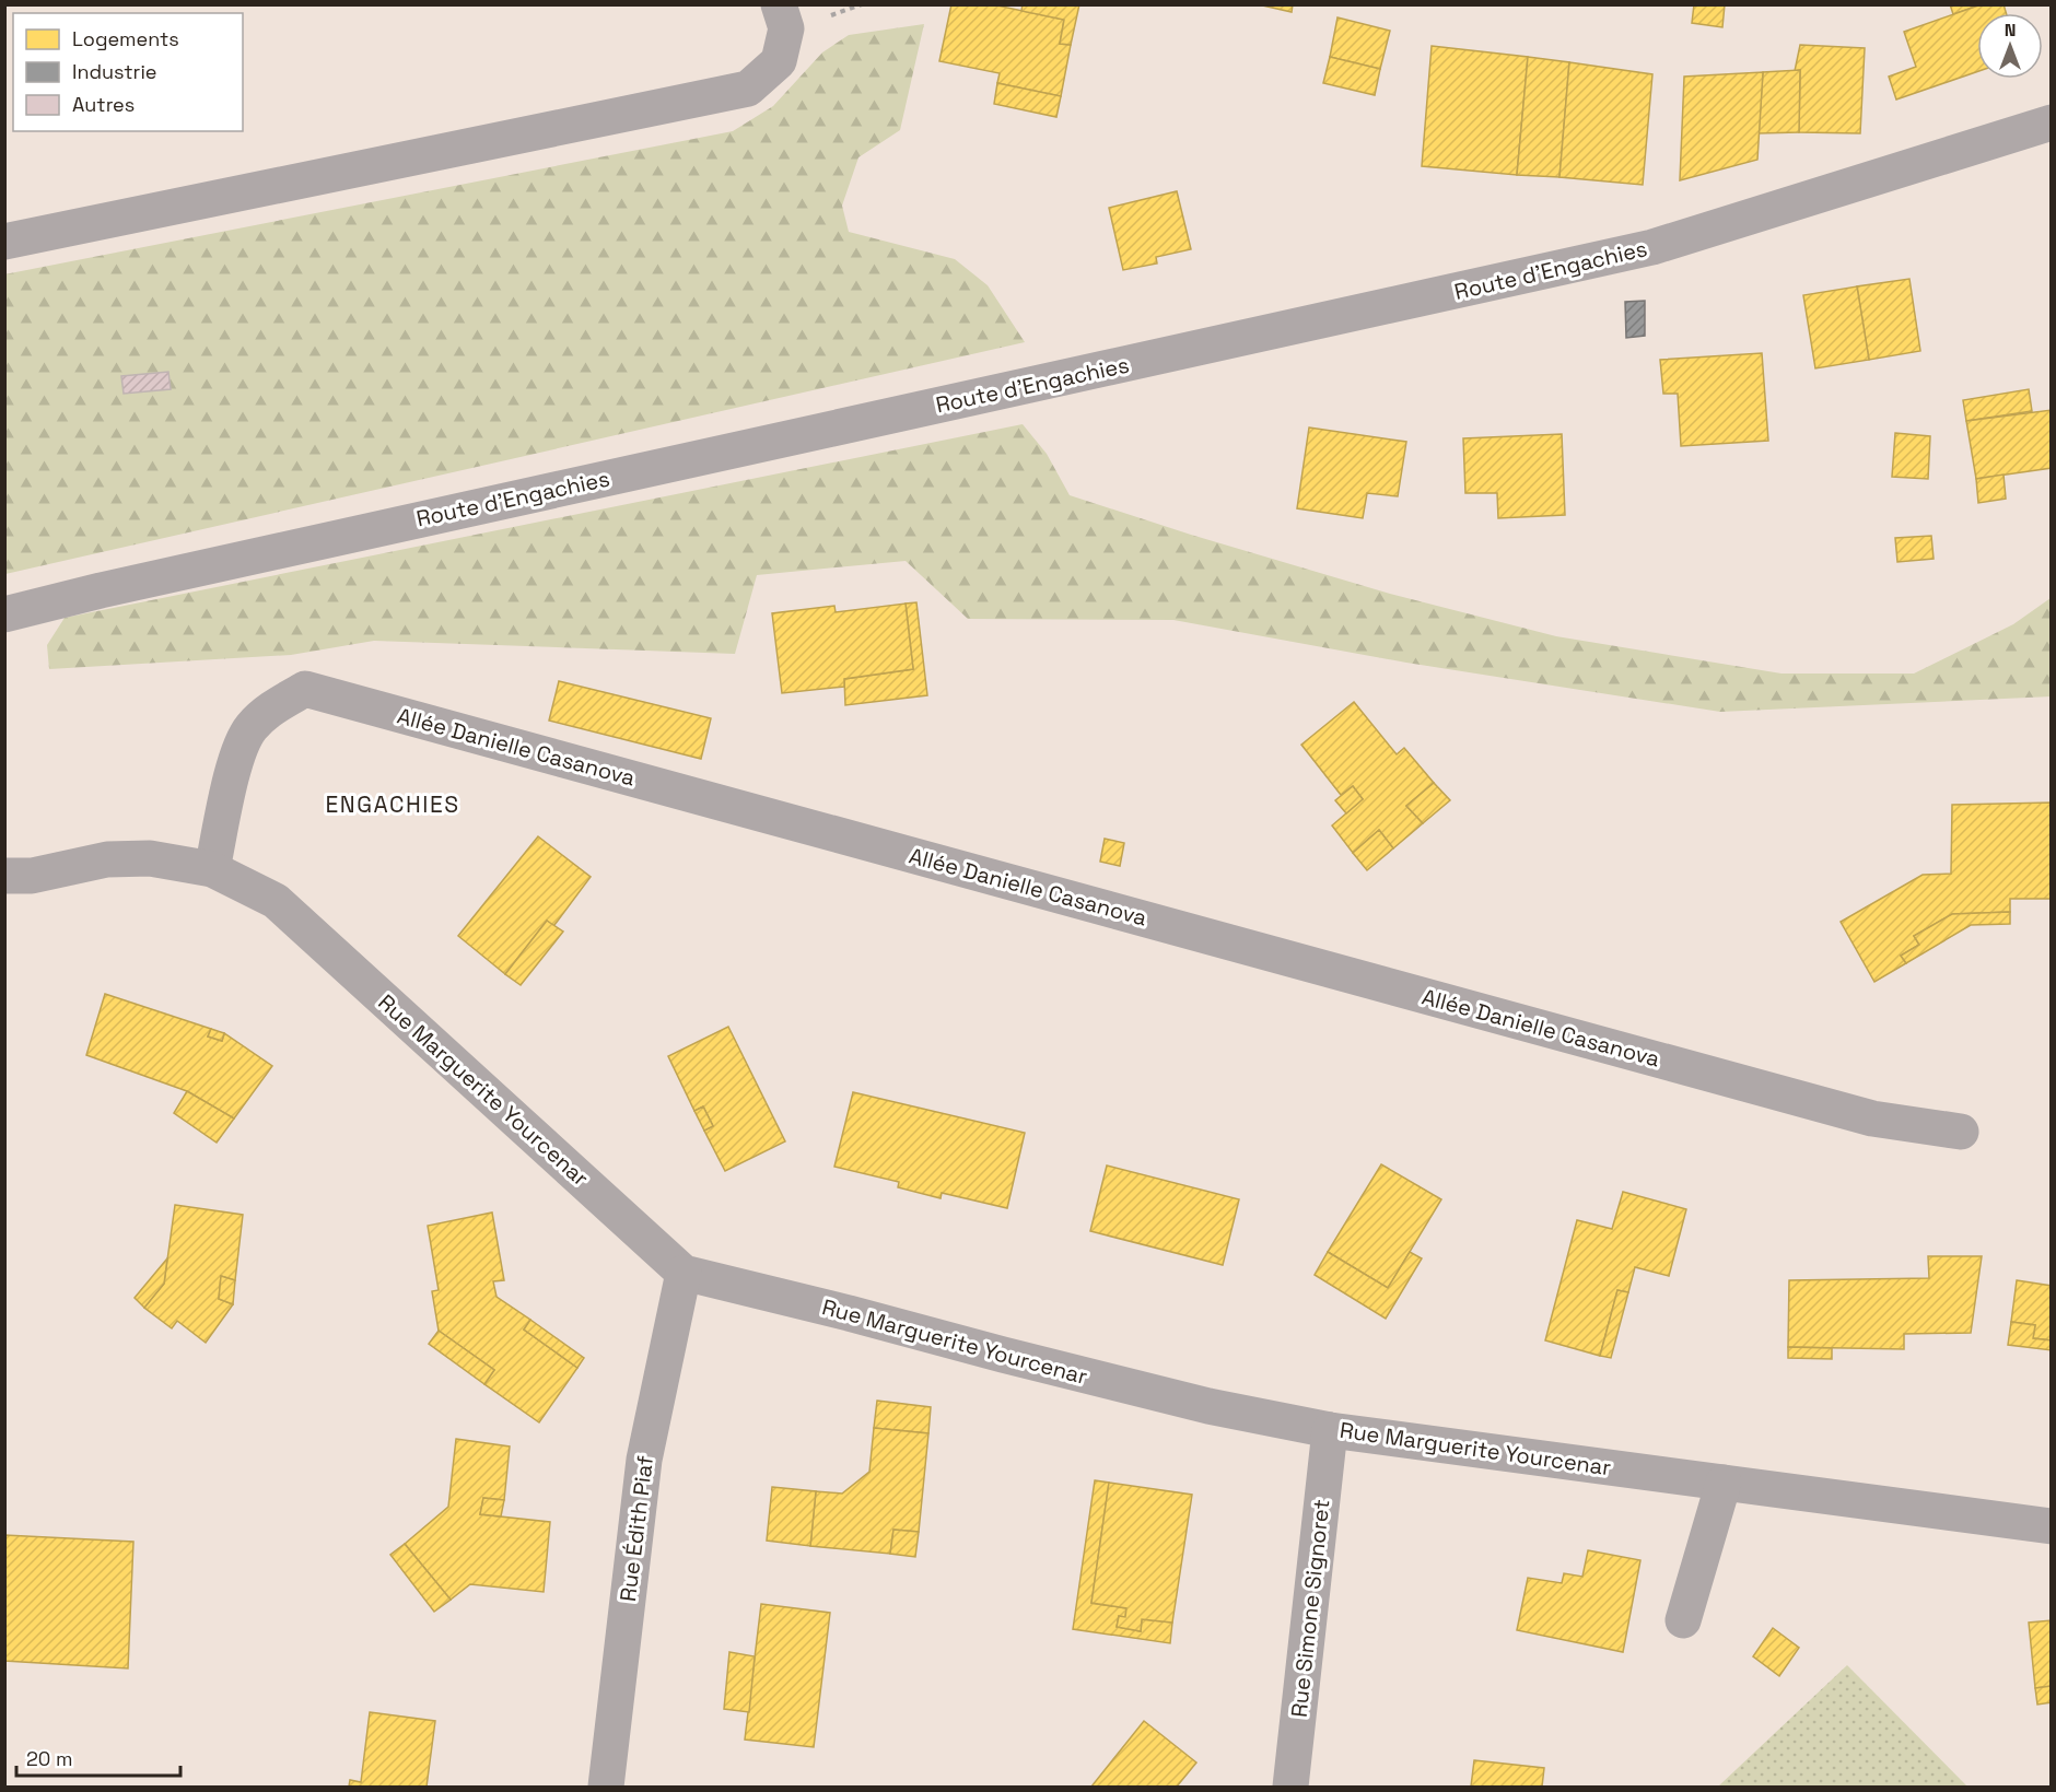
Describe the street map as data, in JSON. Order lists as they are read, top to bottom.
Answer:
{
  "streets": {
    "street": [
      "Route d'Engachies",
      "Allée Danielle Casanova",
      "Rue Marguerite Yourcenar",
      "Rue Édith Piaf",
      "Rue Simone Signoret"
    ]
  },
  "crossings": [
    ["Allée Danielle Casanova", "Rue Marguerite Yourcenar"],
    ["Rue Marguerite Yourcenar", "Rue Édith Piaf"],
    ["Rue Marguerite Yourcenar", "Rue Simone Signoret"]
  ],
  "districts": ["ENGACHIES"],
  "legend": ["Logements", "Industrie", "Autres"],
  "scale_bar": "20 m",
  "north": "top"
}
